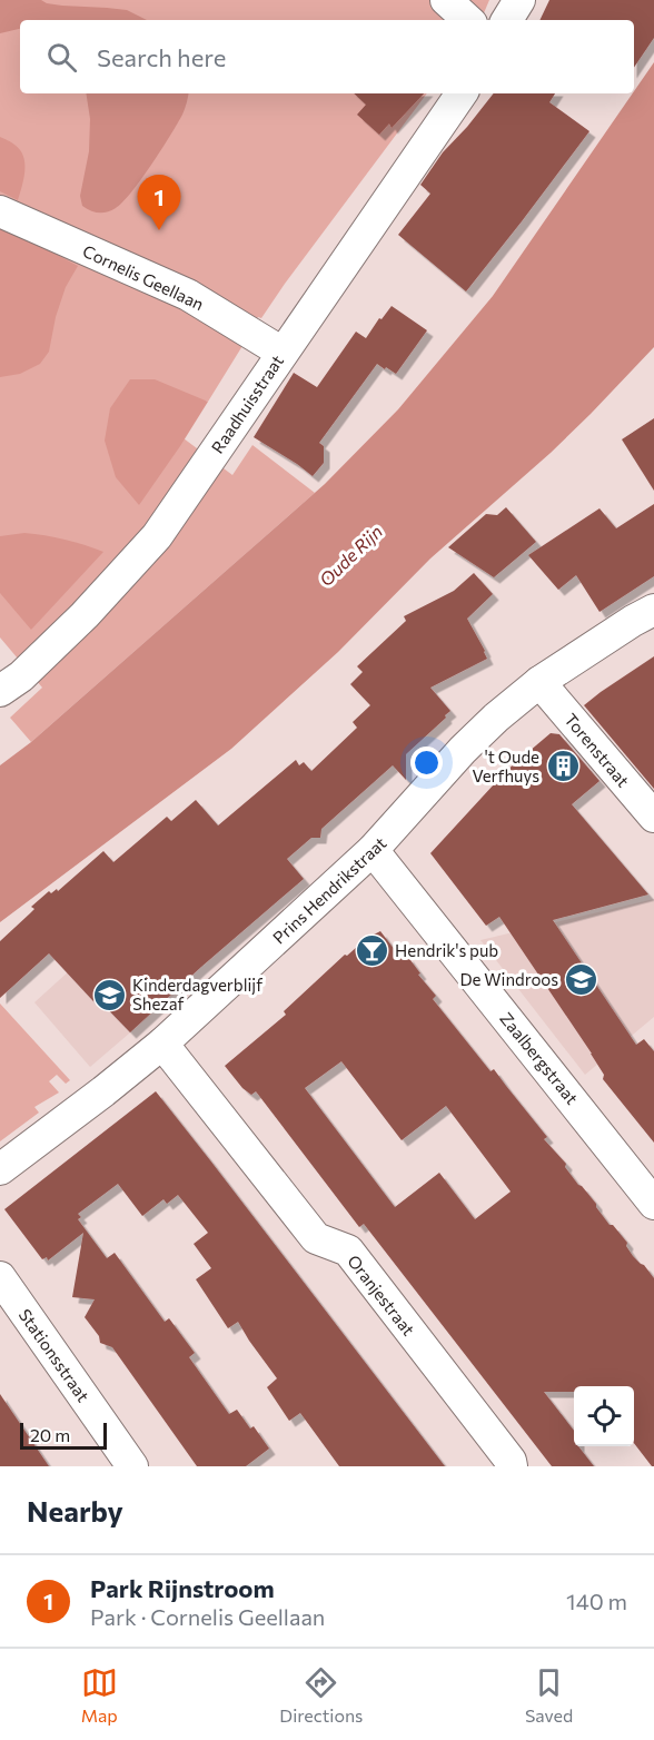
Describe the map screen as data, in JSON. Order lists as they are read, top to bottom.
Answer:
{
  "streets": {
    "street": [
      "Cornelis Geellaan",
      "Raadhuisstraat",
      "Torenstraat",
      "Prins Hendrikstraat",
      "Zaalbergstraat",
      "Oranjestraat",
      "Stationsstraat"
    ]
  },
  "crossings": [
    ["Cornelis Geellaan", "Raadhuisstraat"],
    ["Torenstraat", "Prins Hendrikstraat"],
    ["Prins Hendrikstraat", "Zaalbergstraat"],
    ["Prins Hendrikstraat", "Oranjestraat"]
  ],
  "water": ["Oude Rijn"],
  "places": {
    "building": ["'t Oude Verfhuys"],
    "bar": ["Hendrik's pub"],
    "school or university": ["De Windroos", "Kinderdagverblijf Shezaf"]
  },
  "scale_bar": "20 m",
  "page": {
    "search": "Search here",
    "pins": "1",
    "scale": "20 m",
    "heading": "Nearby",
    "list": [
      {
        "mark": "1",
        "name": "Park Rijnstroom",
        "note": "Park · Cornelis Geellaan",
        "value": "140 m"
      }
    ],
    "nav": ["Map", "Directions", "Saved"]
  }
}
